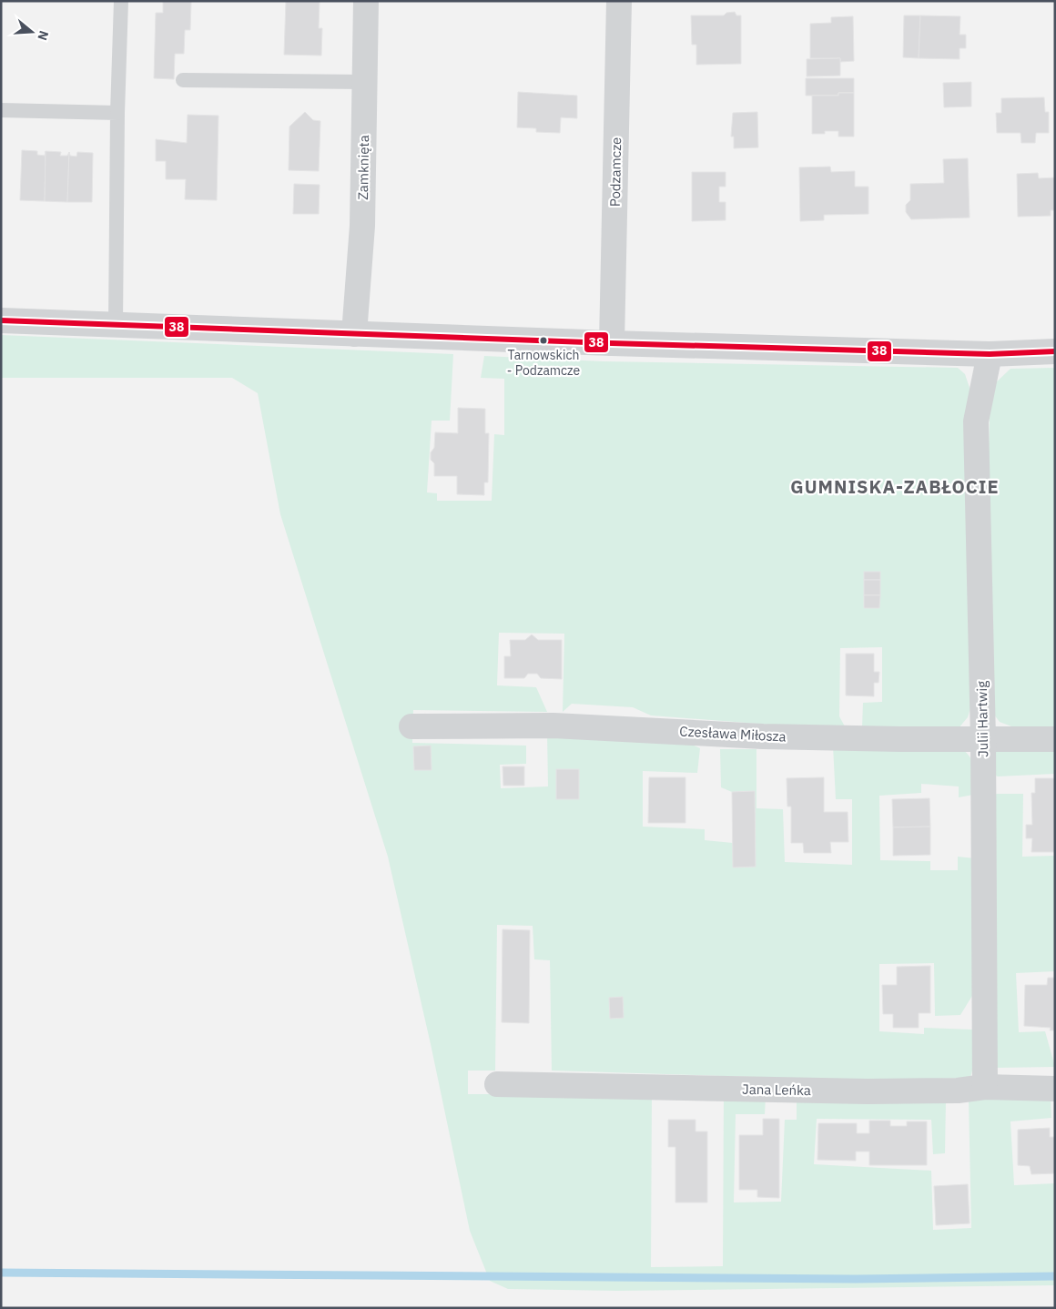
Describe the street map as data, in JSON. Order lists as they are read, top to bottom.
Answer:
{
  "streets": {
    "street": [
      "Zamknięta",
      "Podzamcze",
      "Julii Hartwig",
      "Czesława Miłosza",
      "Jana Leńka"
    ]
  },
  "crossings": [
    ["Julii Hartwig", "Czesława Miłosza"],
    ["Julii Hartwig", "Jana Leńka"]
  ],
  "districts": ["GUMNISKA-ZABŁOCIE"],
  "places": ["Tarnowskich - Podzamcze"],
  "lines": ["transit line 38"],
  "north": "right"
}
